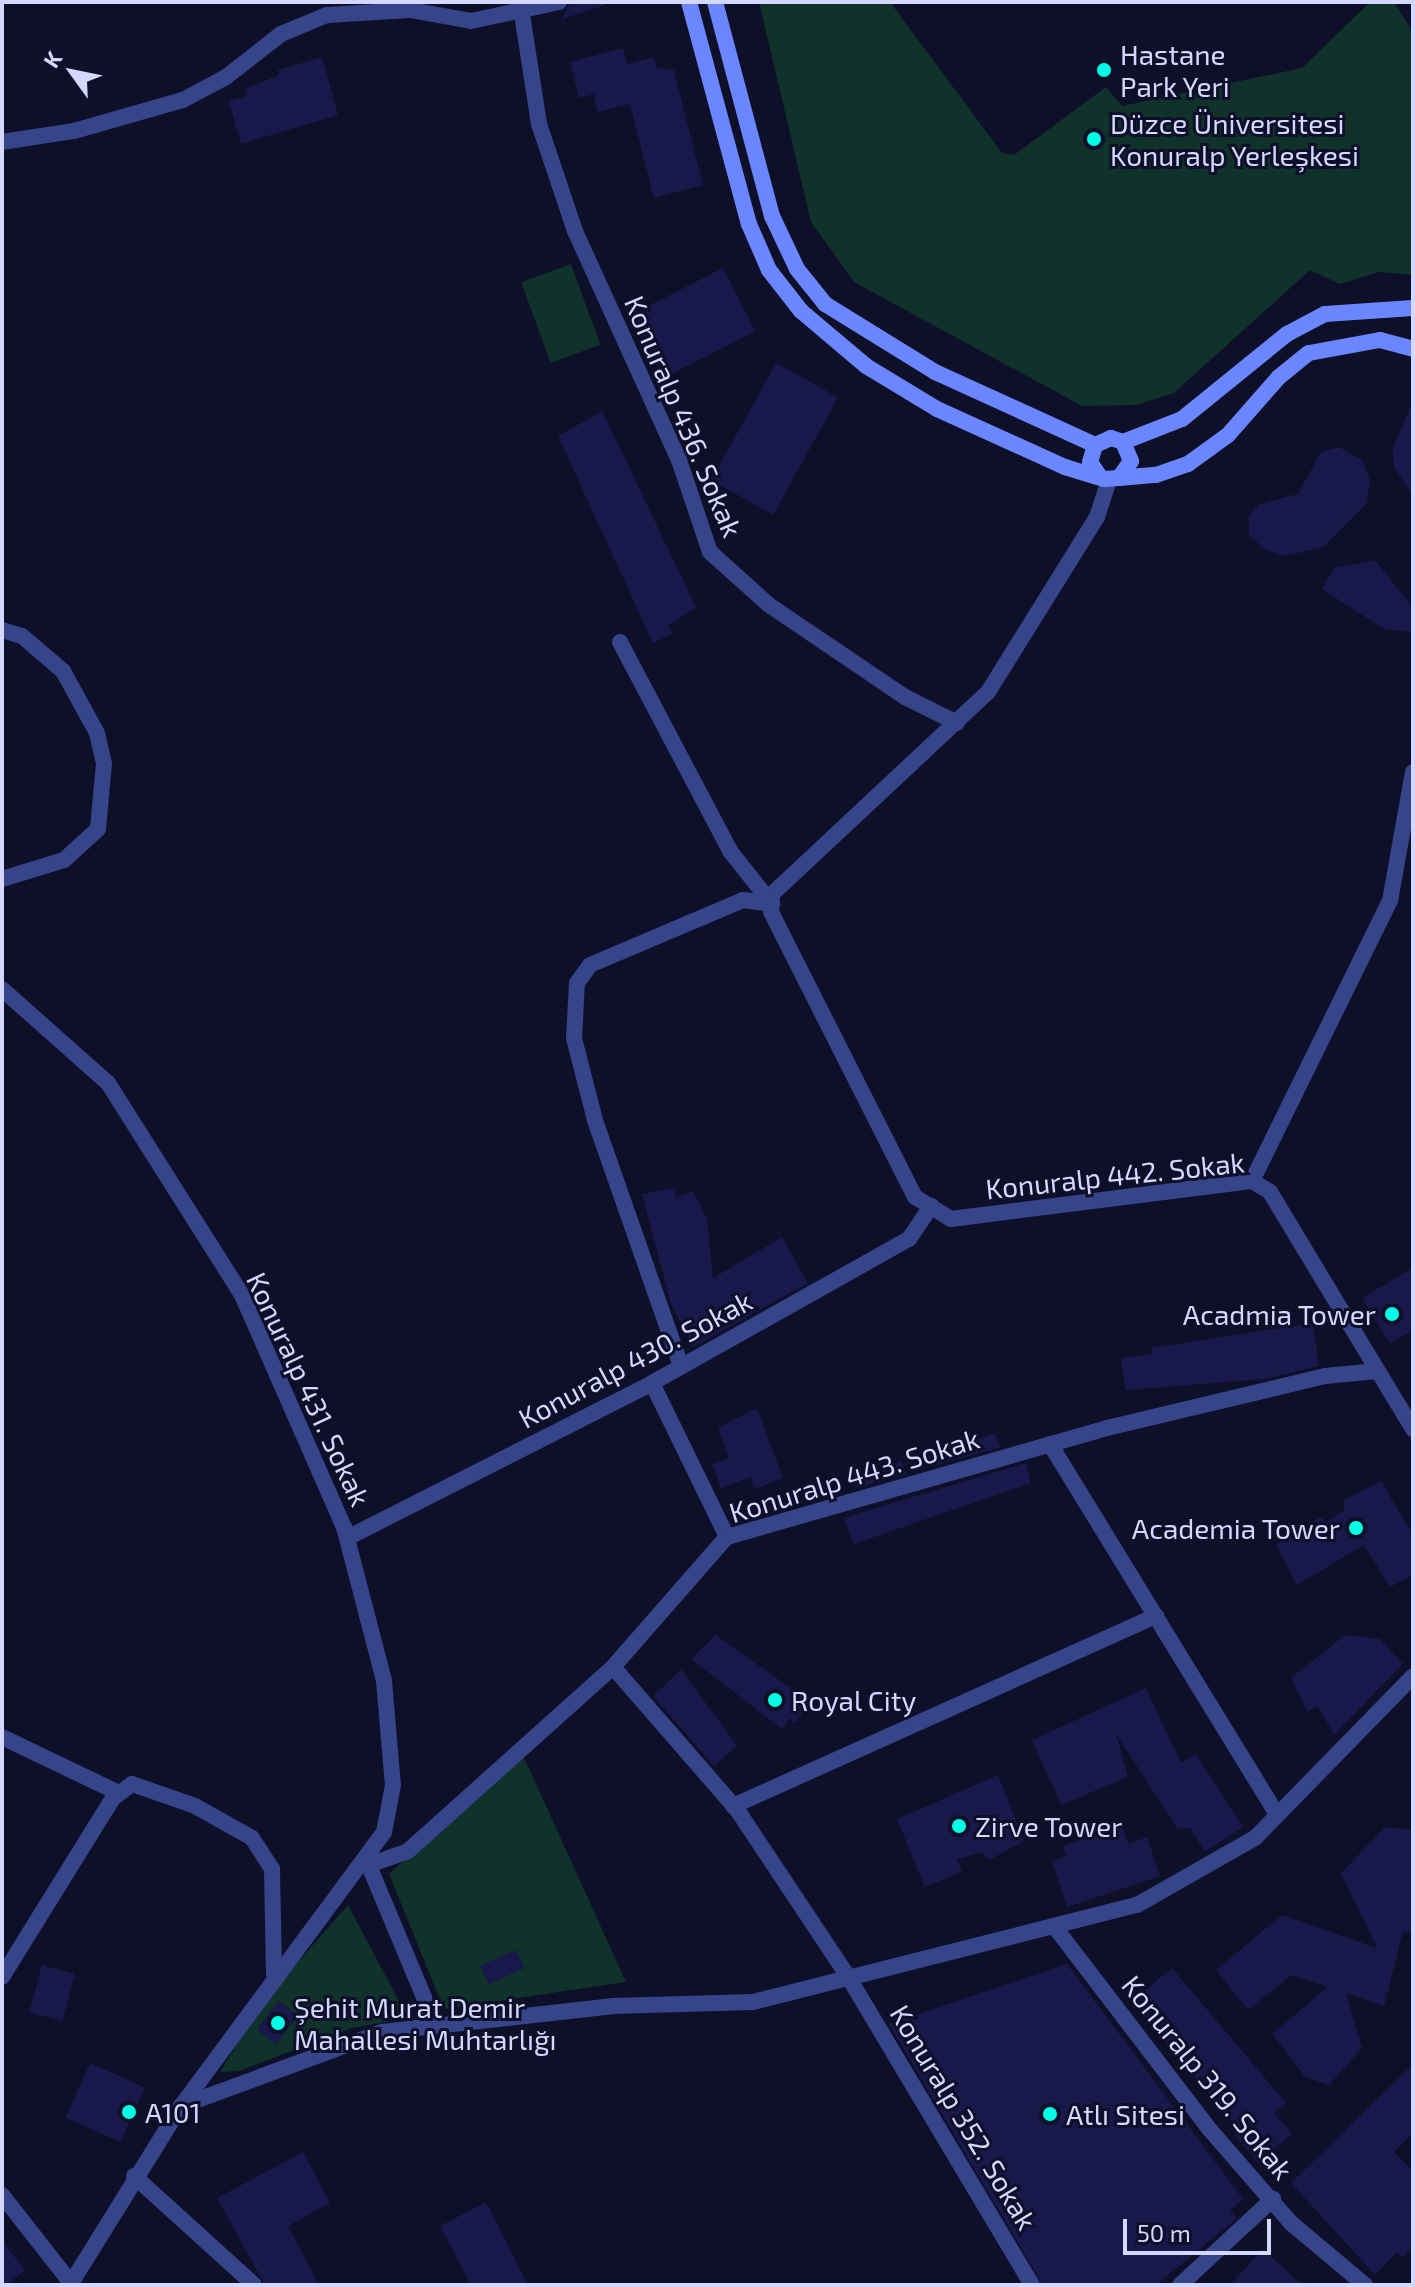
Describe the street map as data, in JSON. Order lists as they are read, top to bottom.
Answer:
{
  "streets": {
    "street": [
      "Konuralp 436. Sokak",
      "Konuralp 442. Sokak",
      "Konuralp 430. Sokak",
      "Konuralp 431. Sokak",
      "Konuralp 443. Sokak",
      "Konuralp 319. Sokak",
      "Konuralp 352. Sokak"
    ]
  },
  "crossings": [
    ["Konuralp 442. Sokak", "Konuralp 430. Sokak"],
    ["Konuralp 442. Sokak", "Konuralp 443. Sokak"],
    ["Konuralp 430. Sokak", "Konuralp 431. Sokak"],
    ["Konuralp 431. Sokak", "Konuralp 443. Sokak"],
    ["Konuralp 443. Sokak", "Konuralp 352. Sokak"]
  ],
  "places": [
    "Hastane Park Yeri",
    "Düzce Üniversitesi Konuralp Yerleşkesi",
    "Acadmia Tower",
    "Academia Tower",
    "Royal City",
    "Zirve Tower",
    "Şehit Murat Demir Mahallesi Muhtarlığı",
    "A101",
    "Atlı Sitesi"
  ],
  "scale_bar": "50 m",
  "north": "top left"
}
